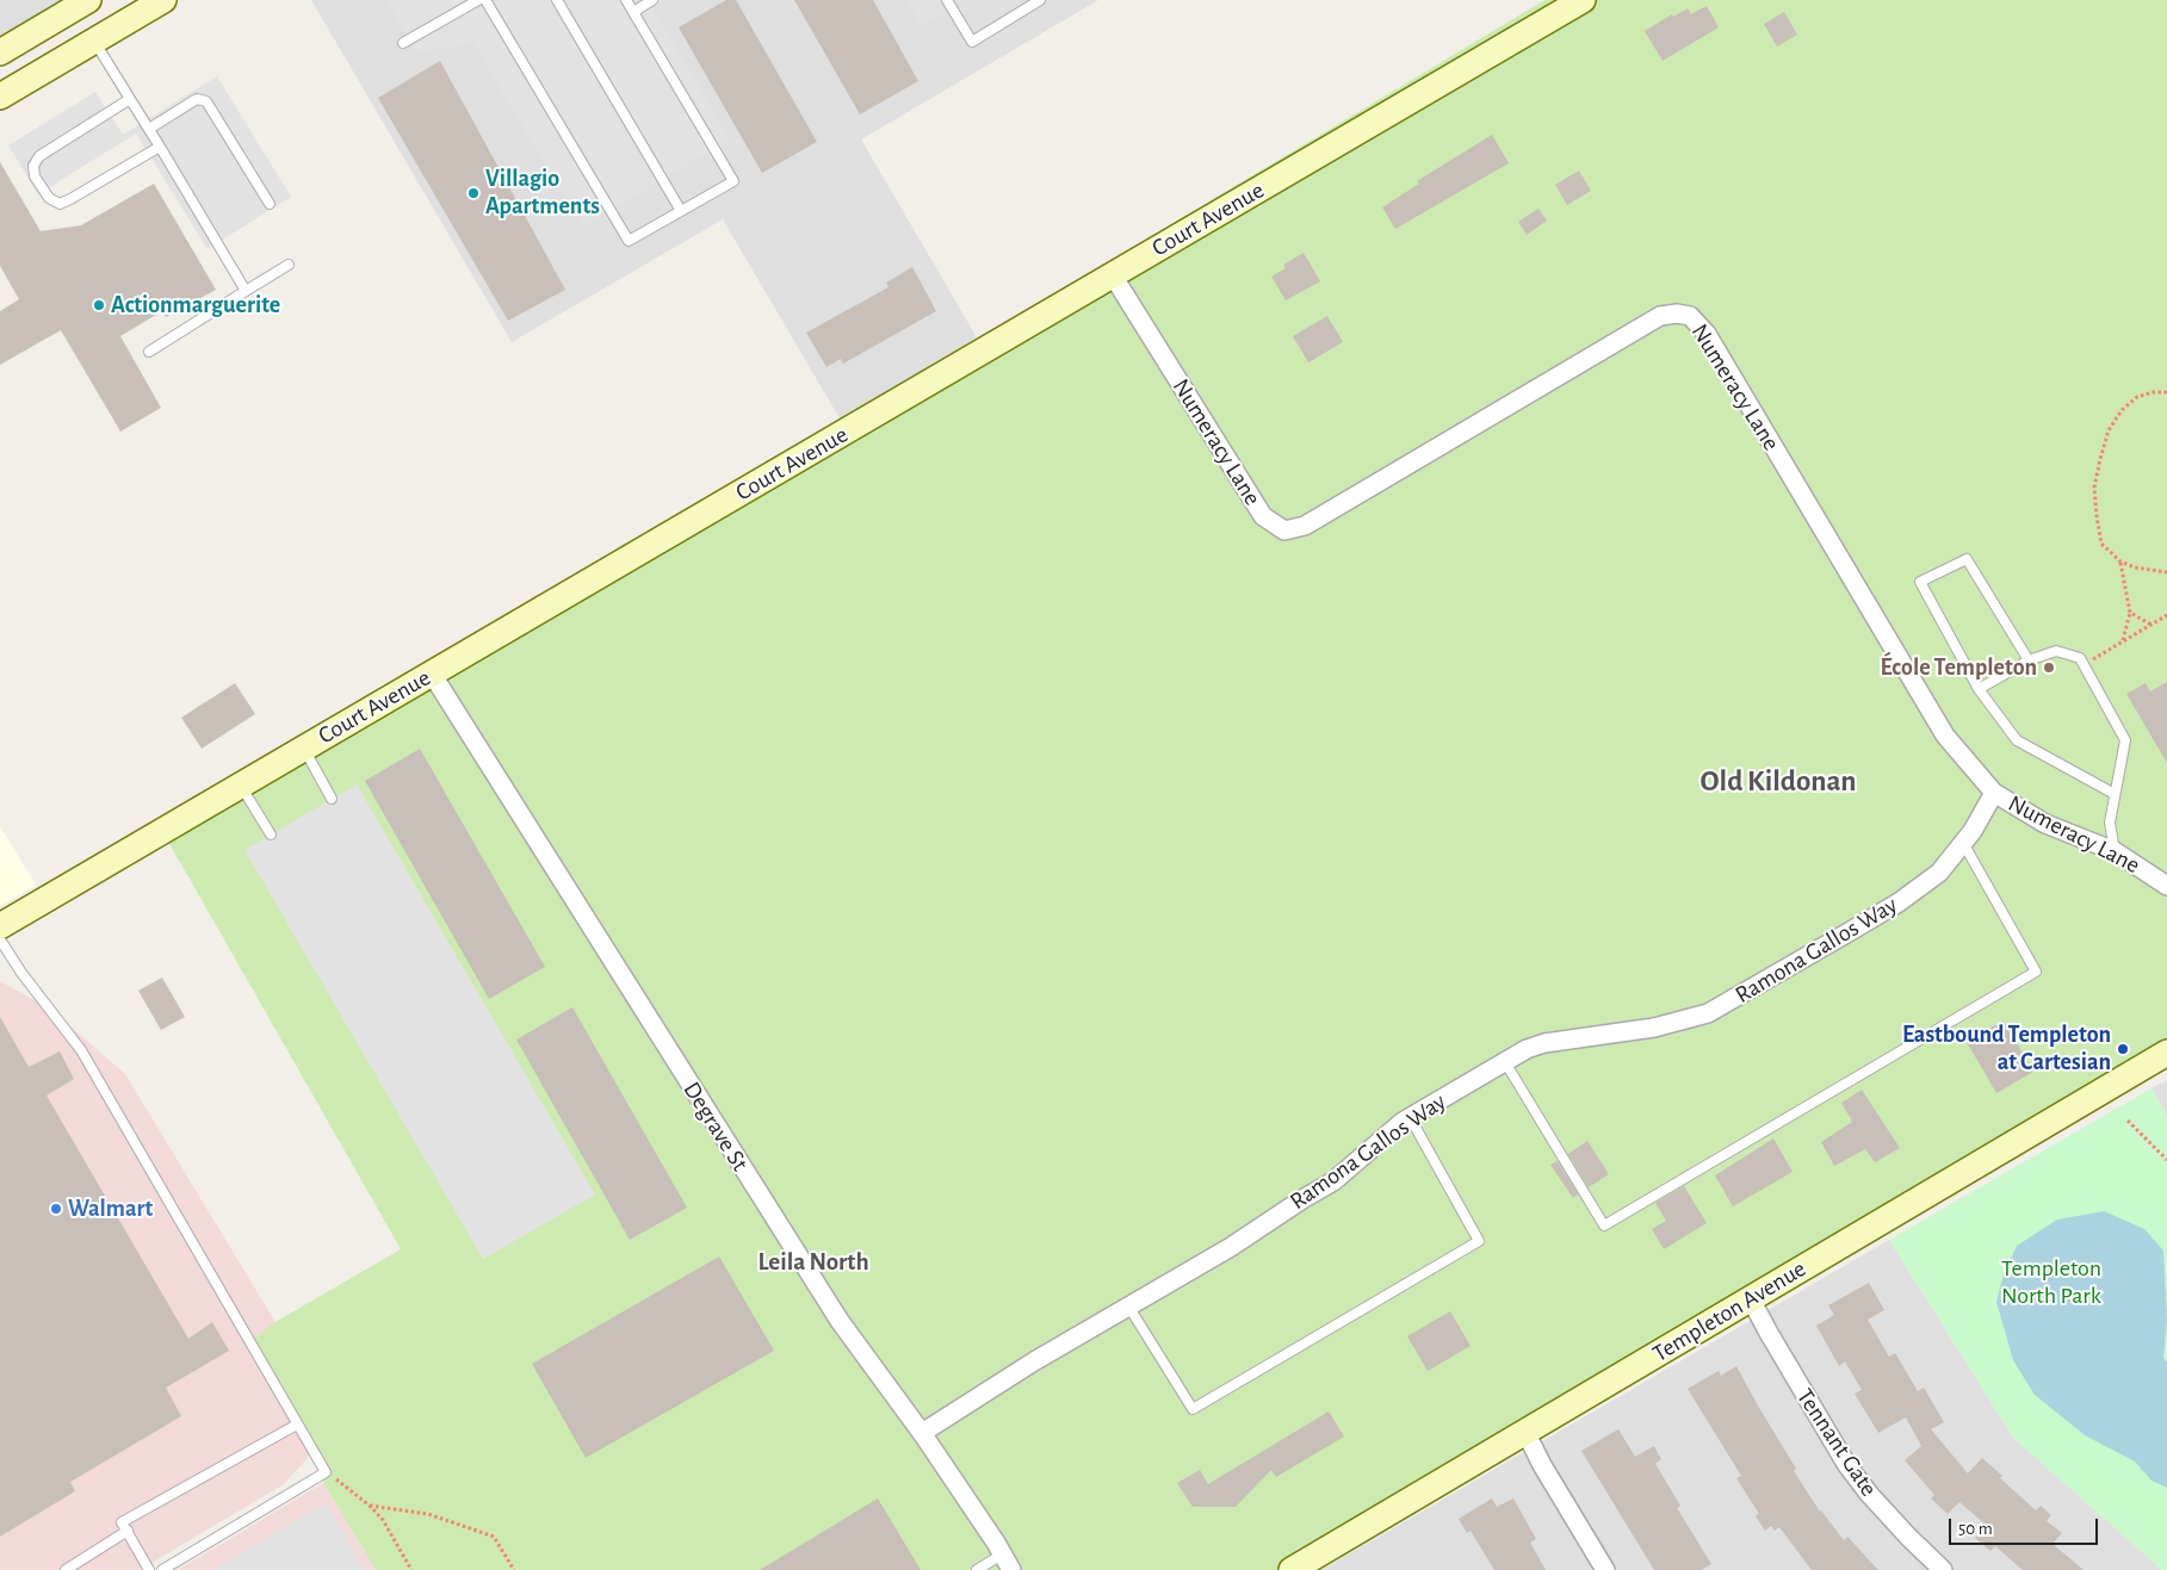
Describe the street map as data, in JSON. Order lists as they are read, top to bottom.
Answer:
{
  "streets": {
    "street": [
      "Court Avenue",
      "Numeracy Lane",
      "Ramona Gallos Way",
      "Degrave St",
      "Templeton Avenue",
      "Tennant Gate"
    ]
  },
  "crossings": [
    ["Court Avenue", "Numeracy Lane"],
    ["Court Avenue", "Degrave St"],
    ["Numeracy Lane", "Ramona Gallos Way"],
    ["Ramona Gallos Way", "Degrave St"],
    ["Templeton Avenue", "Tennant Gate"]
  ],
  "districts": ["Old Kildonan", "Leila North"],
  "parks": ["Templeton North Park"],
  "places": [
    "Villagio Apartments",
    "Actionmarguerite",
    "École Templeton",
    "Eastbound Templeton at Cartesian",
    "Walmart"
  ],
  "scale_bar": "50 m"
}
